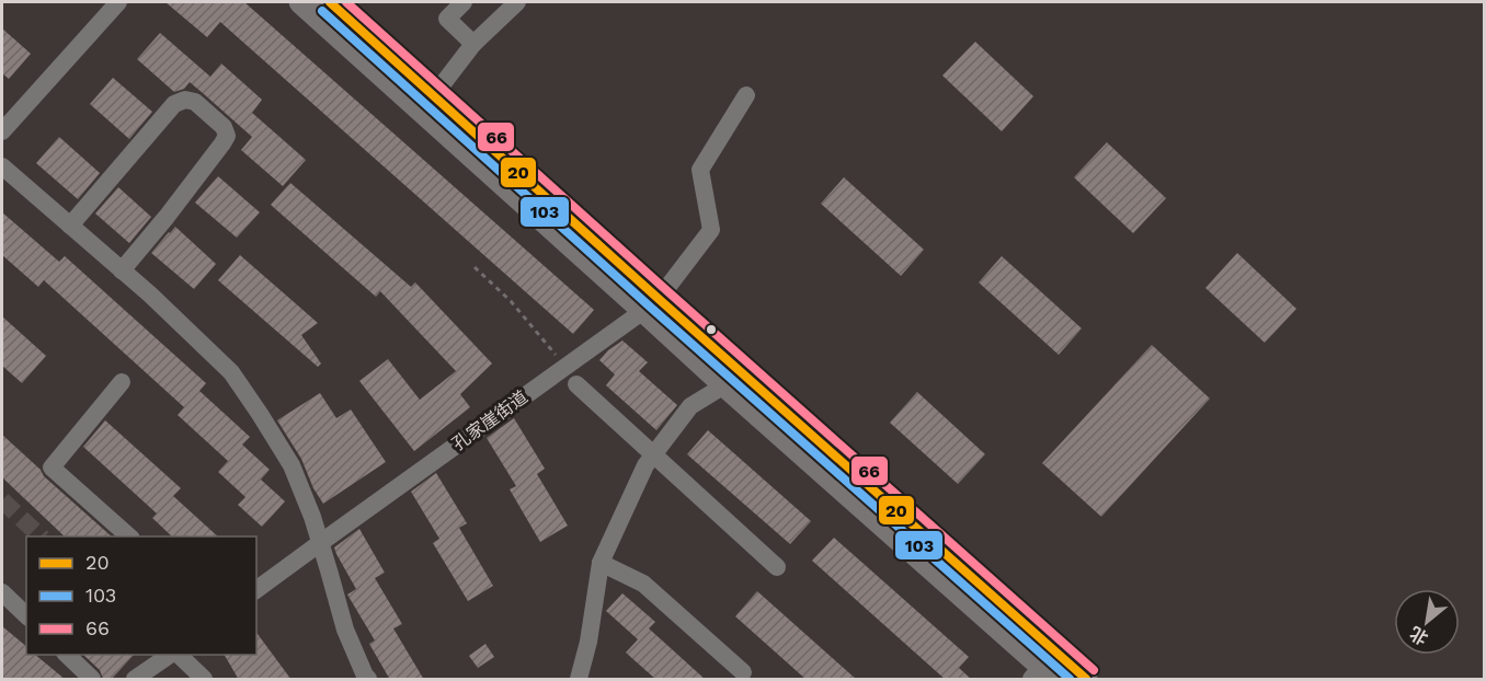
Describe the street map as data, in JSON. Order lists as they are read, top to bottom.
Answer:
{
  "streets": {
    "street": ["孔家崖街道"]
  },
  "lines": ["transit line 20", "transit line 66", "transit line 103"],
  "legend": ["20", "103", "66"],
  "north": "bottom left"
}
